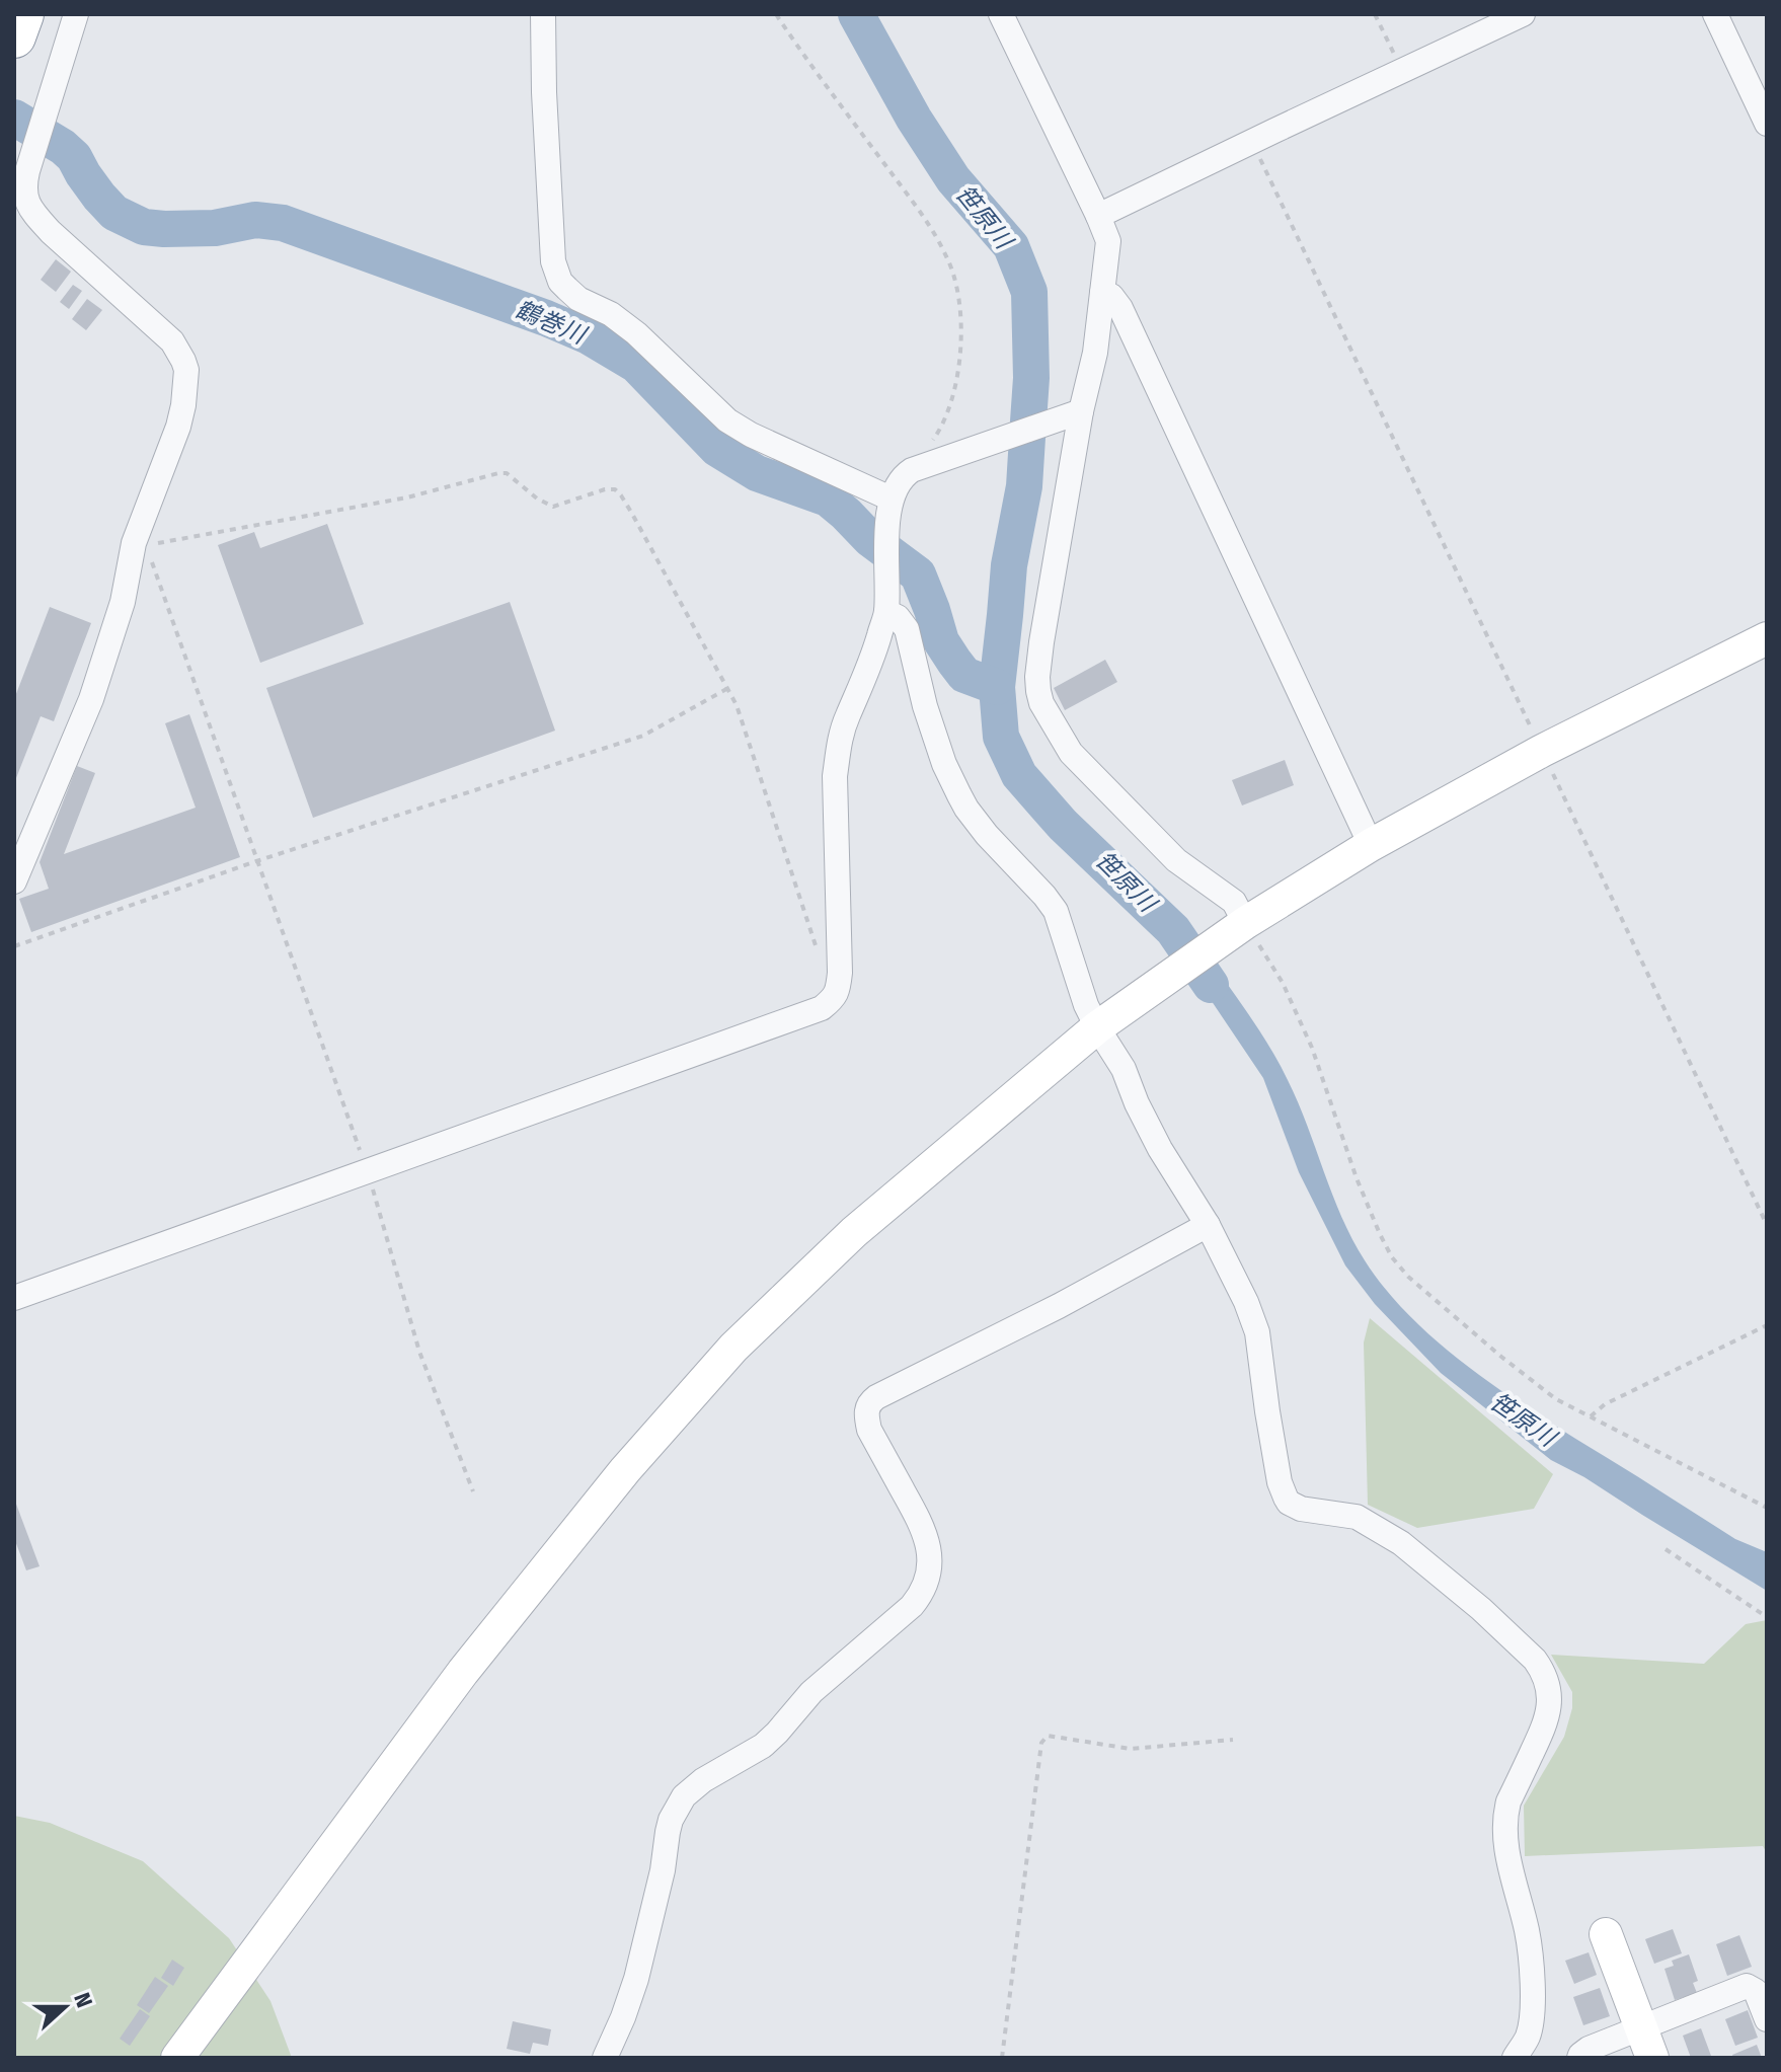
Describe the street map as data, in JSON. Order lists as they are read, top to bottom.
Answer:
{
  "water": ["笹原川", "鶴巻川"],
  "north": "right"
}
